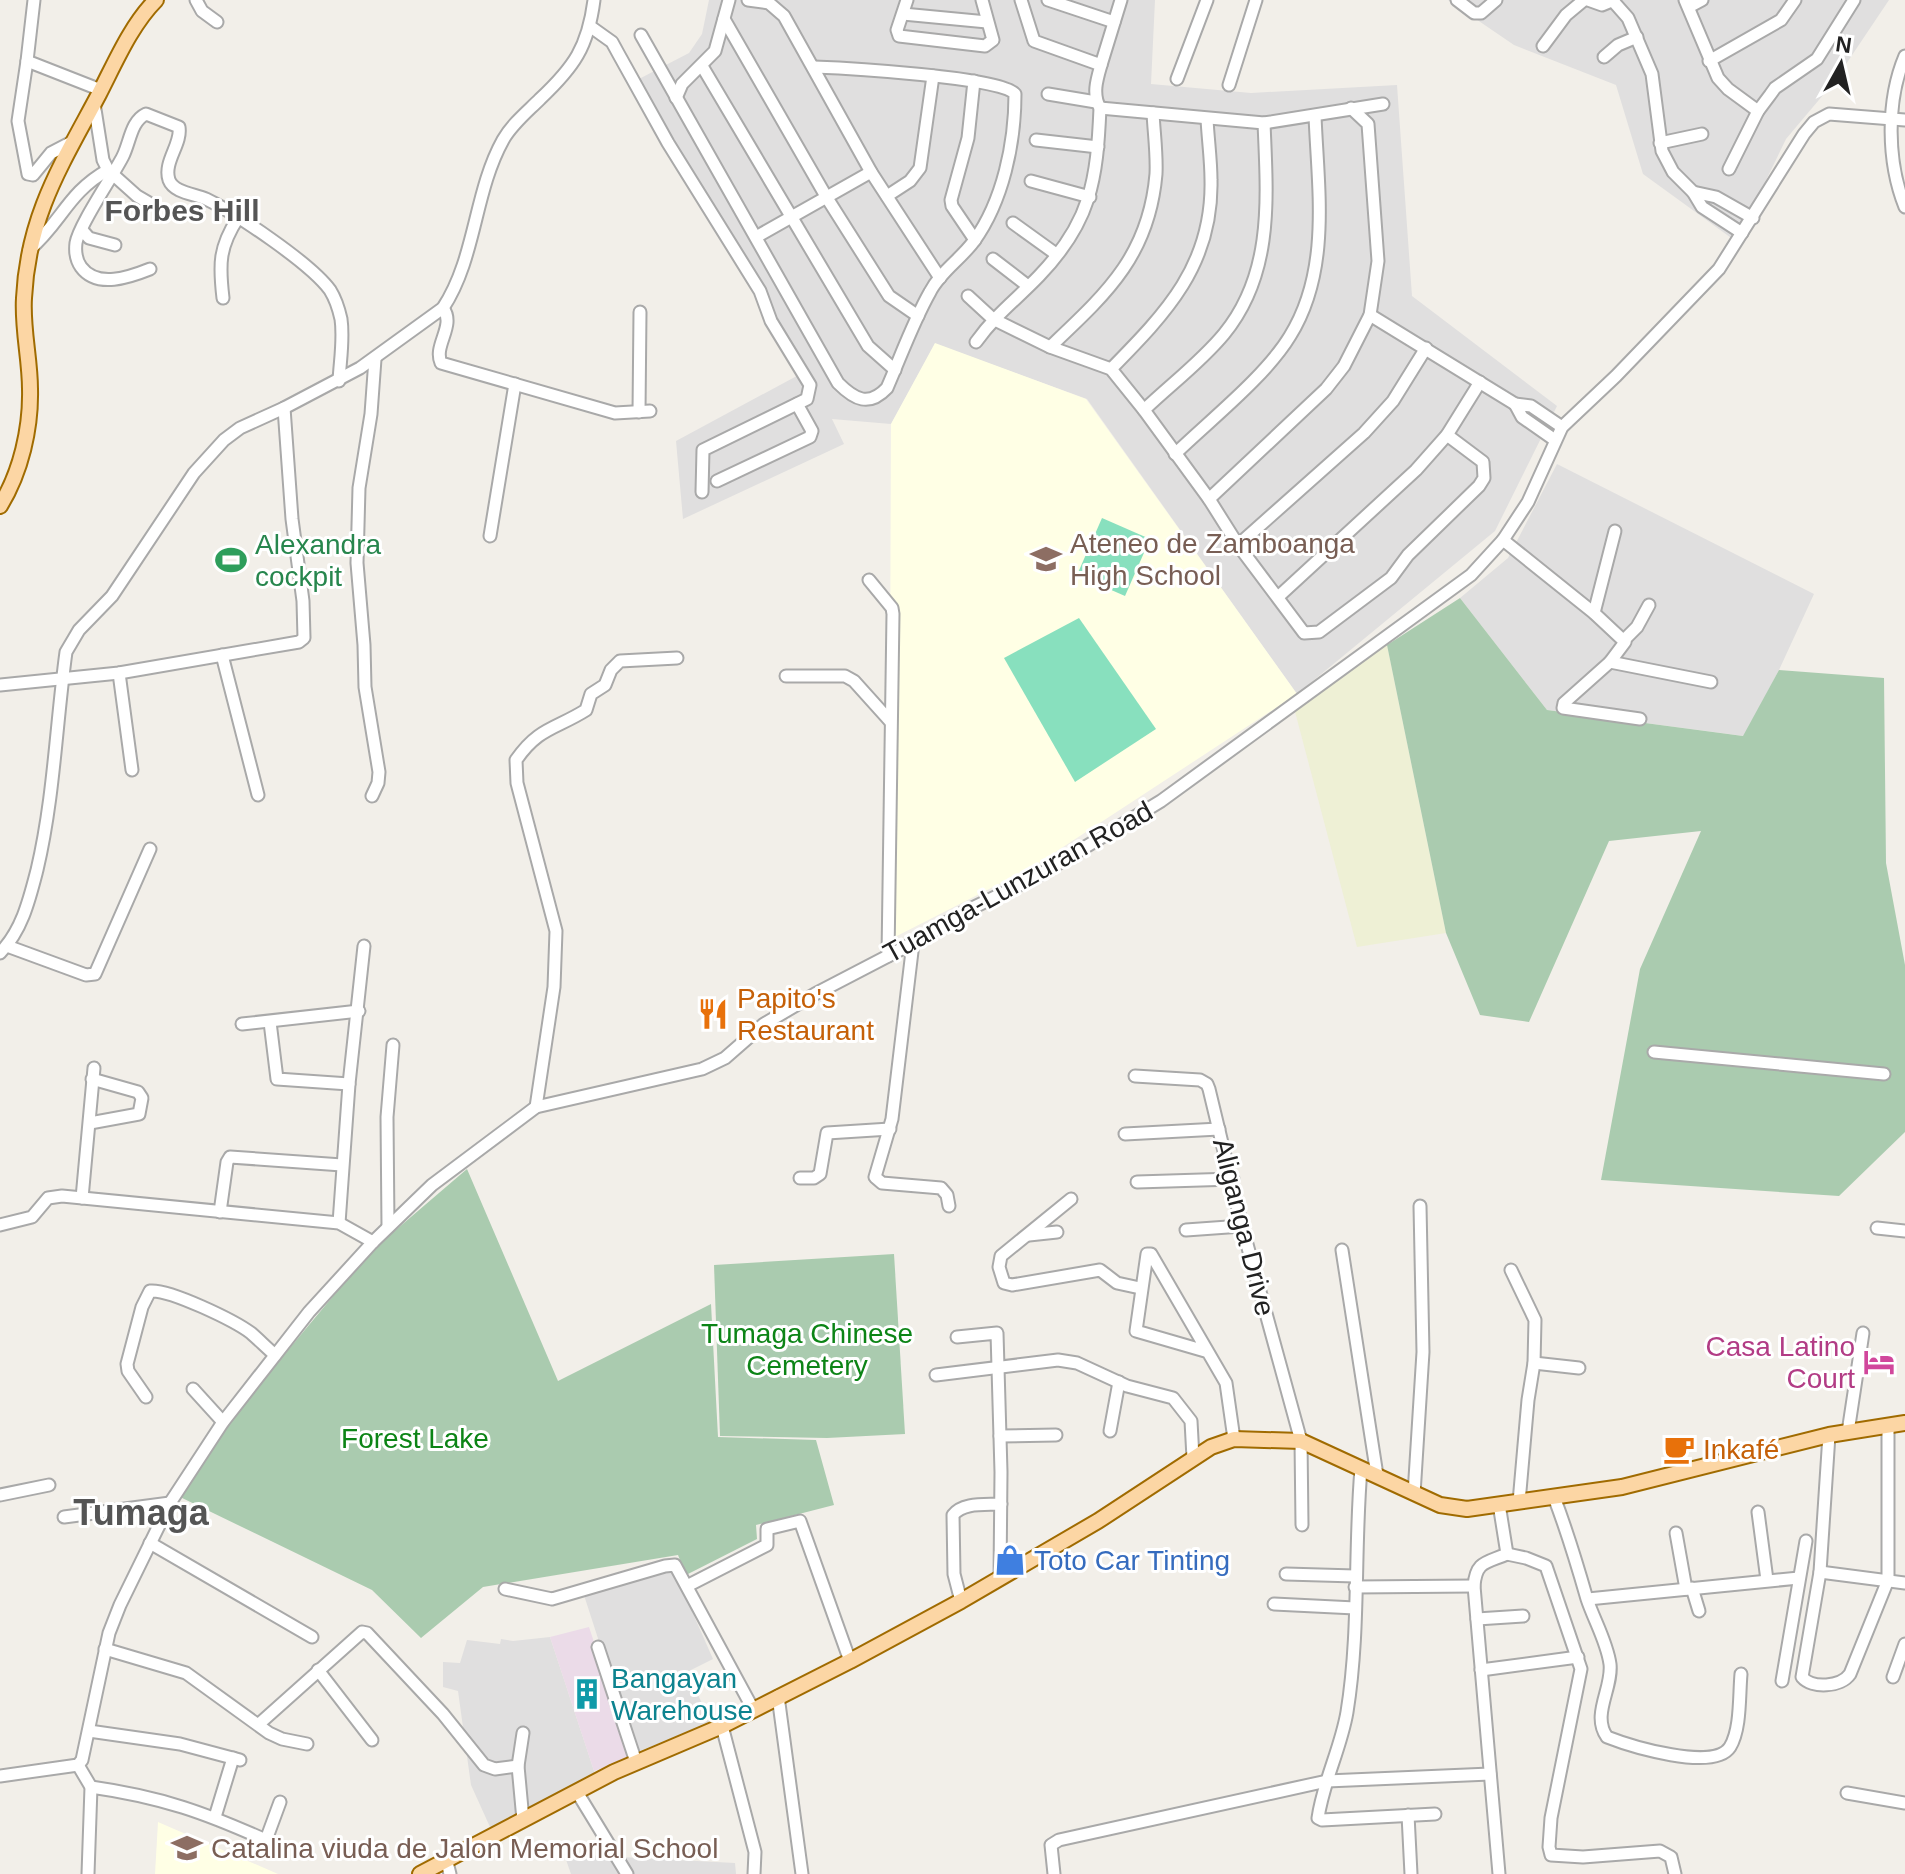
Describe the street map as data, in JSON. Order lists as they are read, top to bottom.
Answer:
{
  "streets": {
    "street": ["Tuamga-Lunzuran Road", "Aliganga Drive"]
  },
  "districts": ["Forbes Hill", "Tumaga"],
  "parks": ["Tumaga Chinese Cemetery", "Forest Lake"],
  "places": {
    "school or university": ["Ateneo de Zamboanga High School", "Catalina viuda de Jalon Memorial School"],
    "sports": ["Alexandra cockpit"],
    "restaurant": ["Papito's Restaurant"],
    "hotel": ["Casa Latino Court"],
    "cafe": ["Inkafé"],
    "shop": ["Toto Car Tinting"],
    "building": ["Bangayan Warehouse"]
  },
  "north": "top"
}
